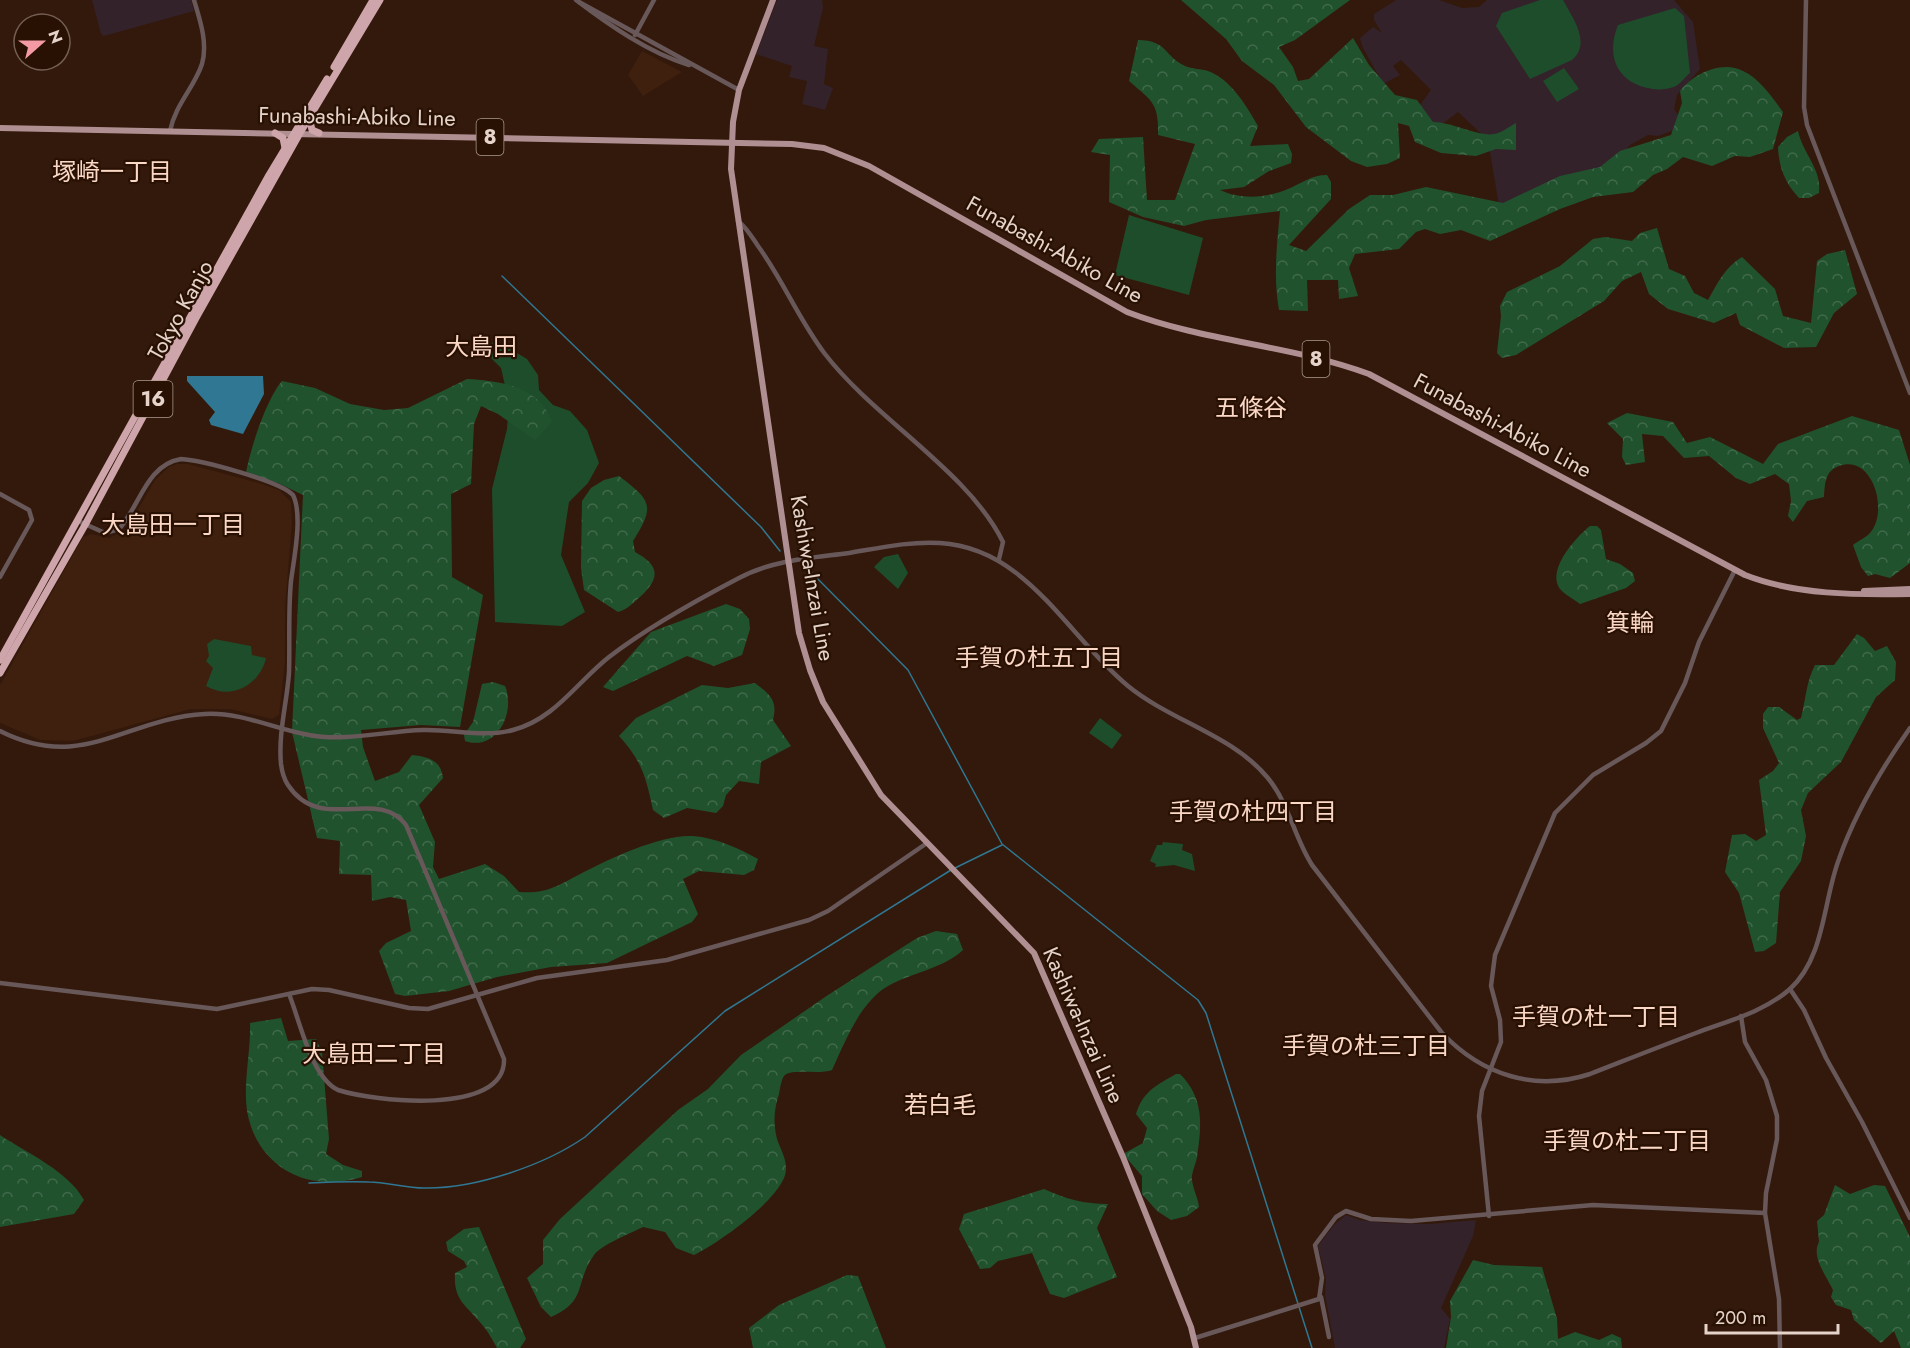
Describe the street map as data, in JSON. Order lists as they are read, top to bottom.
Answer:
{
  "streets": {
    "highway": ["Tokyo Kanjo", "16"],
    "main road": ["Funabashi-Abiko Line", "8", "Kashiwa-Inzai Line"]
  },
  "crossings": [
    ["Funabashi-Abiko Line", "8"],
    ["Funabashi-Abiko Line", "Tokyo Kanjo"],
    ["Funabashi-Abiko Line", "Kashiwa-Inzai Line"]
  ],
  "districts": [
    "塚崎一丁目",
    "大島田",
    "五條谷",
    "大島田一丁目",
    "箕輪",
    "手賀の杜五丁目",
    "手賀の杜四丁目",
    "手賀の杜一丁目",
    "手賀の杜三丁目",
    "大島田二丁目",
    "若白毛",
    "手賀の杜二丁目"
  ],
  "scale_bar": "200 m",
  "north": "right"
}
